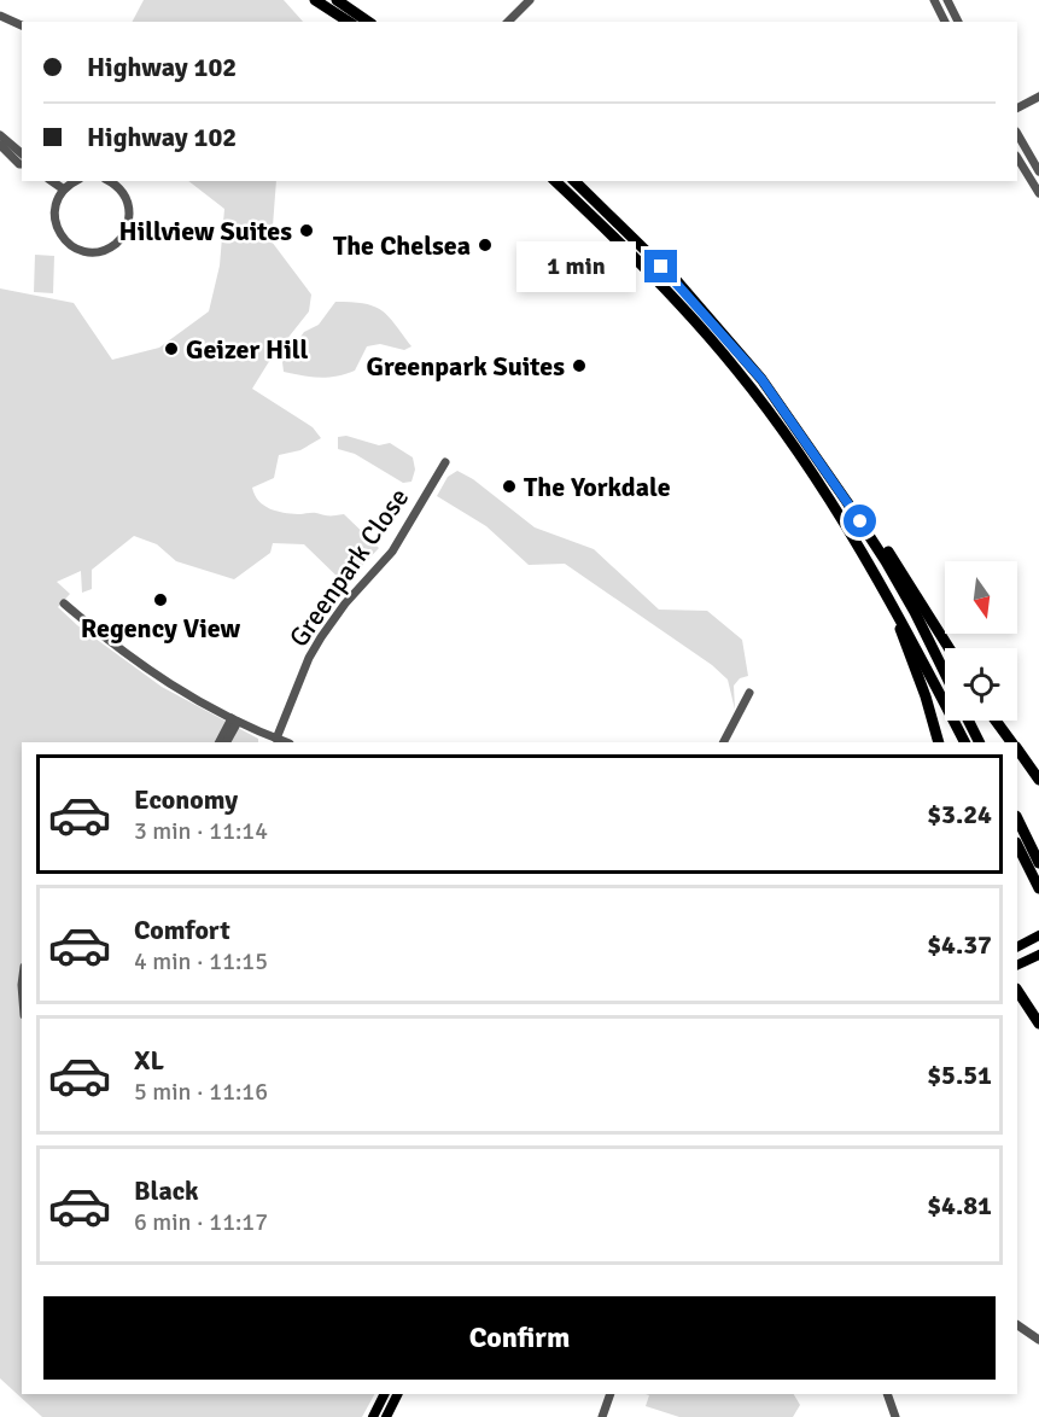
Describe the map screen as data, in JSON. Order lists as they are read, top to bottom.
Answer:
{
  "streets": {
    "street": ["Greenpark Close"]
  },
  "places": [
    "Hillview Suites",
    "The Chelsea",
    "Geizer Hill",
    "Greenpark Suites",
    "The Yorkdale",
    "Regency View"
  ],
  "north": "bottom",
  "page": {
    "banner": ["Highway 102", "Highway 102"],
    "bubble": "1 min",
    "list": [
      {
        "name": "Economy",
        "note": "3 min · 11:14",
        "value": "$3.24"
      },
      {
        "name": "Comfort",
        "note": "4 min · 11:15",
        "value": "$4.37"
      },
      {
        "name": "XL",
        "note": "5 min · 11:16",
        "value": "$5.51"
      },
      {
        "name": "Black",
        "note": "6 min · 11:17",
        "value": "$4.81"
      }
    ],
    "buttons": "Confirm"
  }
}
